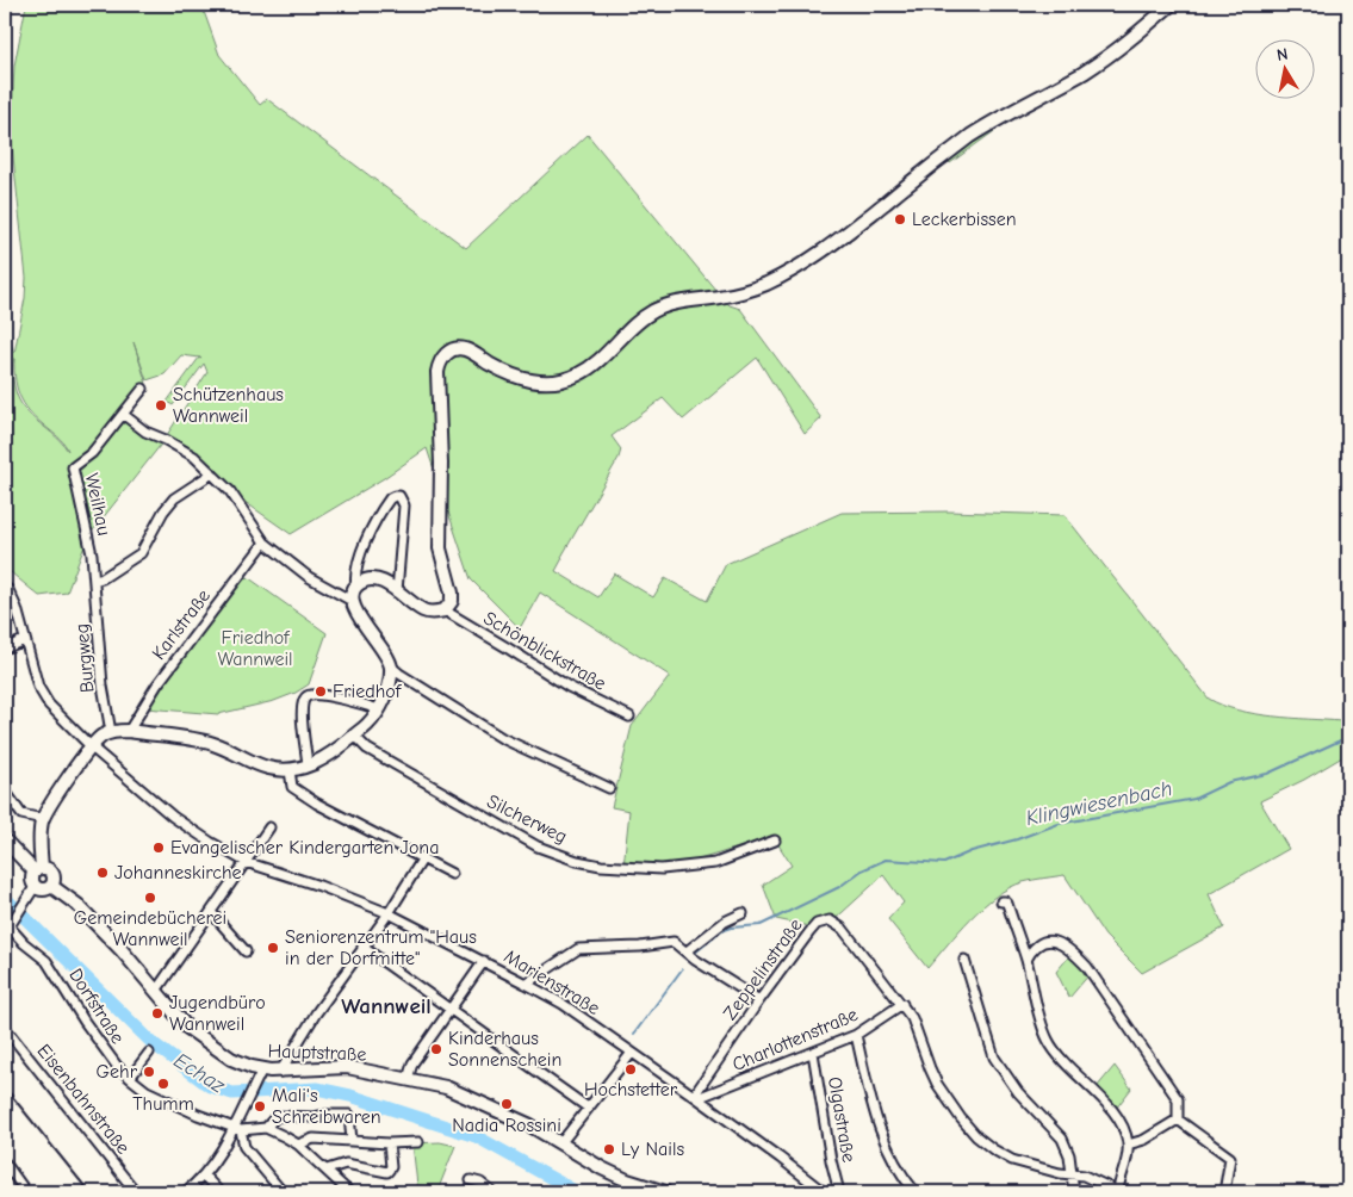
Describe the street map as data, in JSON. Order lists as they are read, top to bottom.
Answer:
{
  "streets": {
    "street": [
      "Weilhau",
      "Karlstraße",
      "Schönblickstraße",
      "Burgweg",
      "Silcherweg",
      "Zeppelinstraße",
      "Marienstraße",
      "Dorfstraße",
      "Charlottenstraße",
      "Hauptstraße",
      "Eisenbahnstraße",
      "Olgastraße"
    ]
  },
  "crossings": [
    ["Weilhau", "Burgweg"],
    ["Zeppelinstraße", "Marienstraße"],
    ["Zeppelinstraße", "Charlottenstraße"],
    ["Marienstraße", "Charlottenstraße"],
    ["Charlottenstraße", "Olgastraße"]
  ],
  "districts": ["Wannweil"],
  "water": ["Klingwiesenbach", "Echaz"],
  "parks": ["Friedhof Wannweil"],
  "places": [
    "Leckerbissen",
    "Schützenhaus Wannweil",
    "Friedhof",
    "Evangelischer Kindergarten Jona",
    "Johanneskirche",
    "Gemeindebücherei Wannweil",
    "Seniorenzentrum \"Haus in der Dorfmitte\"",
    "Jugendbüro Wannweil",
    "Kinderhaus Sonnenschein",
    "Hochstetter",
    "Gehr",
    "Thumm",
    "Nadia Rossini",
    "Mali's Schreibwaren",
    "Ly Nails"
  ],
  "north": "top"
}
